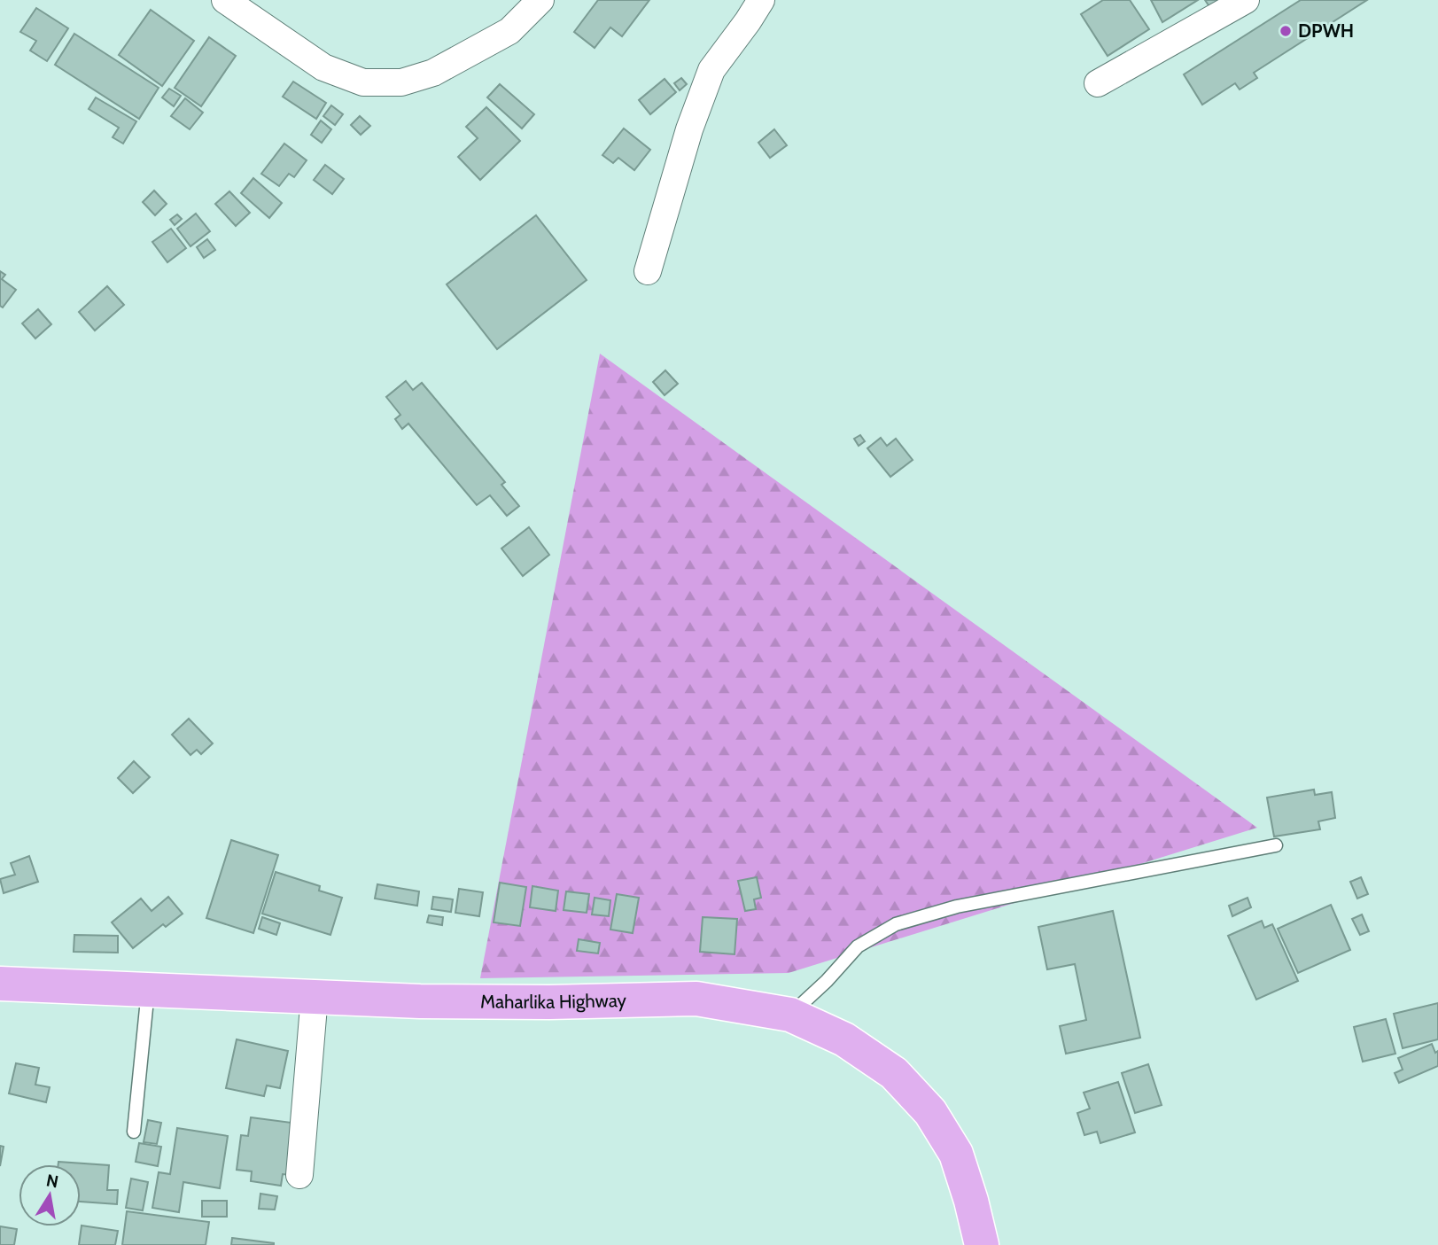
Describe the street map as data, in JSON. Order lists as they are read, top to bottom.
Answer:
{
  "streets": {
    "highway": ["Maharlika Highway"]
  },
  "places": ["DPWH"],
  "north": "top"
}
